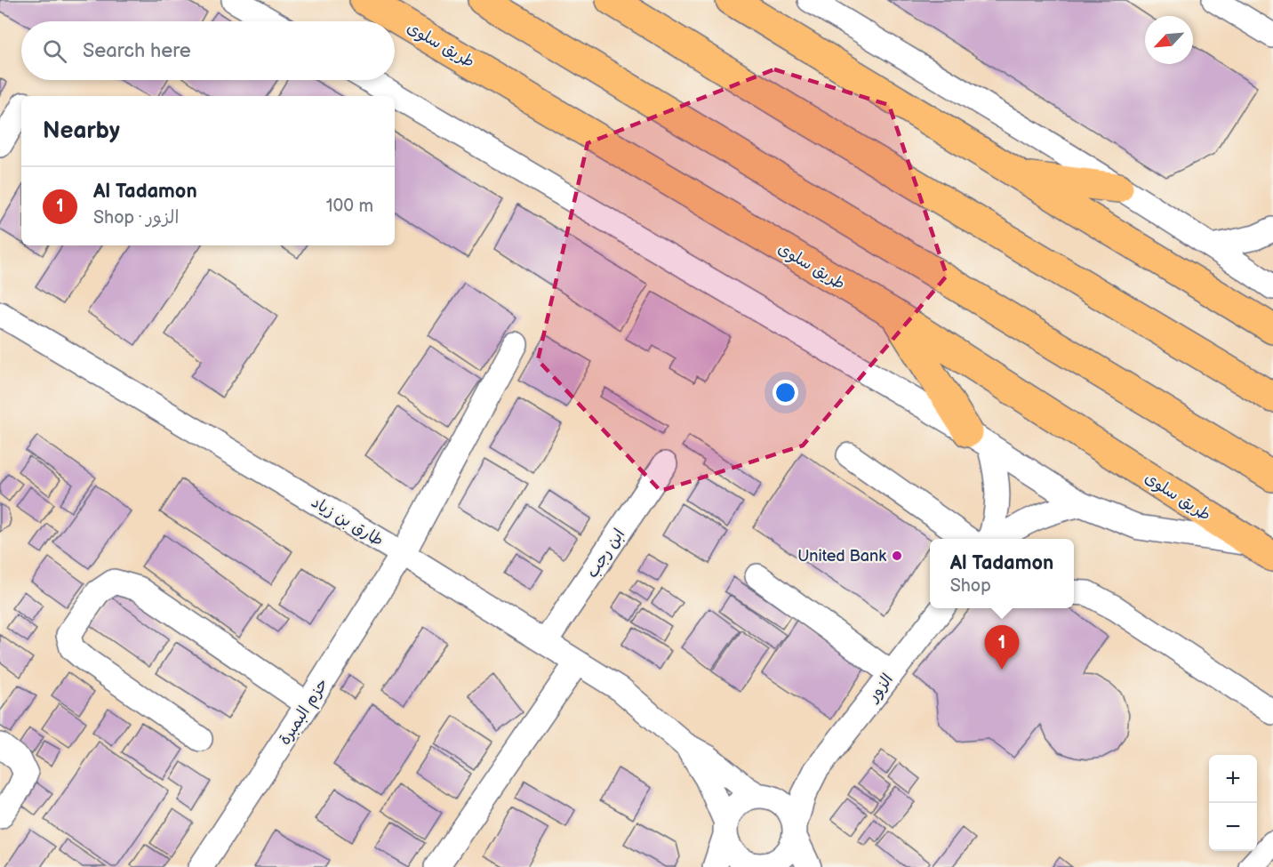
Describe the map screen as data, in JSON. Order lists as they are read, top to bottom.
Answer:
{
  "streets": {
    "main road": ["طريق سلوى"],
    "street": [
      "طارق بن زياد",
      "ابن رجب",
      "الزور",
      "حزم البمبرة"
    ]
  },
  "crossings": [
    ["طارق بن زياد", "ابن رجب"],
    ["طارق بن زياد", "الزور"],
    ["طارق بن زياد", "حزم البمبرة"]
  ],
  "places": ["United Bank"],
  "north": "bottom left",
  "page": {
    "search": "Search here",
    "heading": "Nearby",
    "list": [
      {
        "mark": "1",
        "name": "Al Tadamon",
        "note": "Shop · الزور",
        "value": "100 m"
      }
    ],
    "popup": ["Al Tadamon", "Shop"],
    "pins": "1",
    "map_buttons": ["+", "−"]
  }
}
